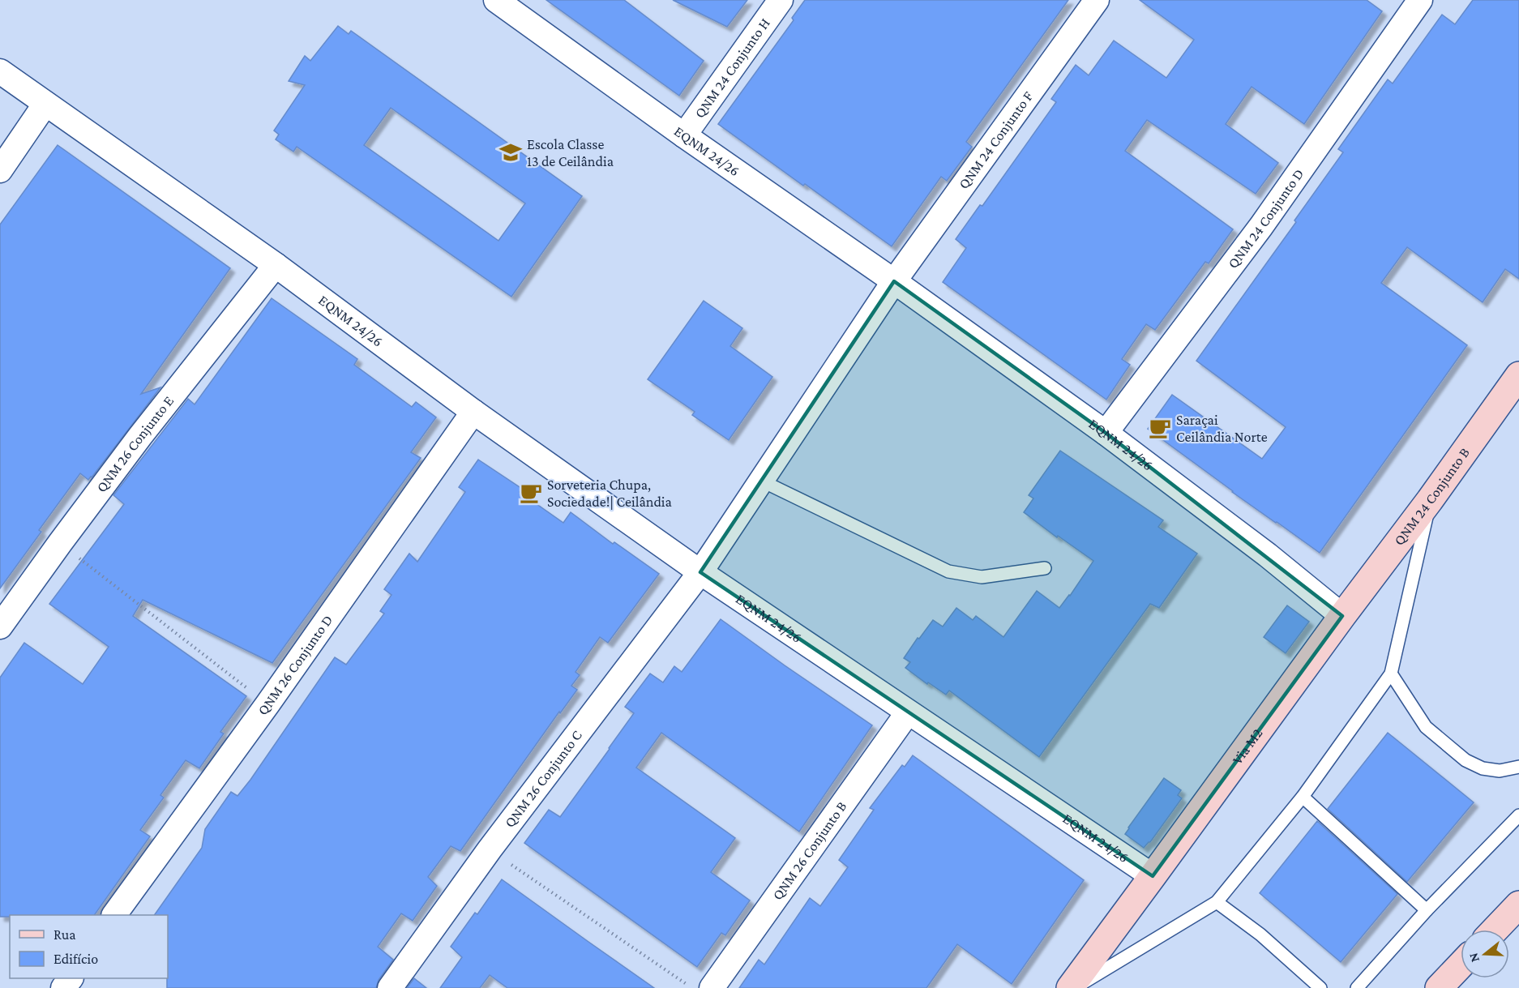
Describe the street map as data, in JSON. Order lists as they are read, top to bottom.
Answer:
{
  "streets": {
    "main road": ["QNM 24 Conjunto B", "Via M2"],
    "street": [
      "QNM 24 Conjunto H",
      "QNM 24 Conjunto F",
      "EQNM 24/26",
      "QNM 24 Conjunto D",
      "QNM 26 Conjunto E",
      "QNM 26 Conjunto D",
      "QNM 26 Conjunto C",
      "QNM 26 Conjunto B"
    ]
  },
  "crossings": [
    ["QNM 24 Conjunto H", "EQNM 24/26"],
    ["QNM 24 Conjunto F", "EQNM 24/26"],
    ["EQNM 24/26", "QNM 24 Conjunto D"],
    ["EQNM 24/26", "QNM 26 Conjunto E"],
    ["EQNM 24/26", "QNM 24 Conjunto B"],
    ["EQNM 24/26", "QNM 26 Conjunto D"],
    ["EQNM 24/26", "Via M2"],
    ["EQNM 24/26", "QNM 26 Conjunto C"],
    ["EQNM 24/26", "QNM 26 Conjunto B"],
    ["QNM 24 Conjunto B", "Via M2"]
  ],
  "places": {
    "school or university": ["Escola Classe 13 de Ceilândia"],
    "cafe": ["Saraçai Ceilândia Norte", "Sorveteria Chupa, Sociedade!| Ceilândia"]
  },
  "legend": ["Rua", "Edifício"],
  "north": "left"
}
